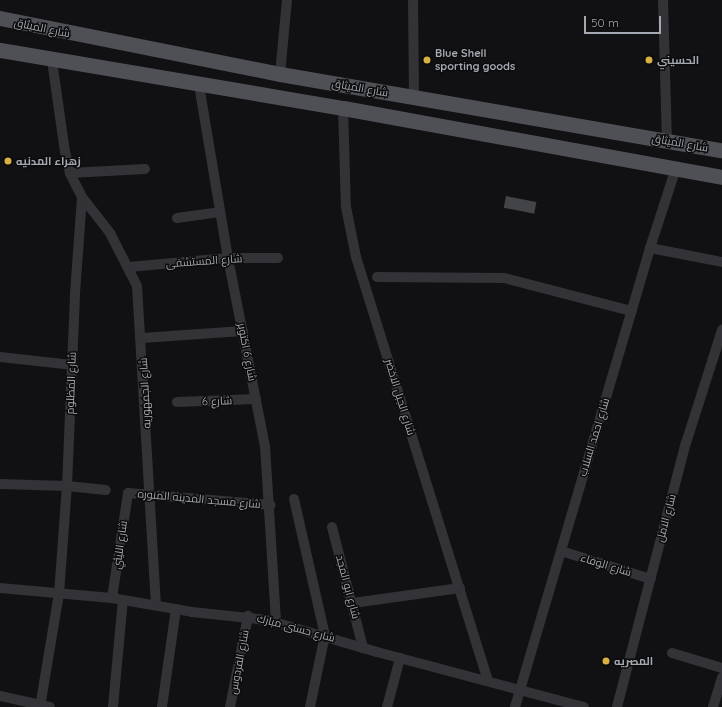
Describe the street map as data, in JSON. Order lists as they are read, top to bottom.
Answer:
{
  "streets": {
    "main road": ["شارع الميثاق"],
    "street": [
      "شارع المستشفى",
      "شارع 6 اكتوبر",
      "شارع المظلوم",
      "شارع الجمهوريه",
      "شارع الجبل الاخضر",
      "شارع 6",
      "شارع احمد السلاب",
      "شارع مسجد المدينه المنوره",
      "شارع الامل",
      "شارع الليثي",
      "شارع الوفاء",
      "شارع ابو المجد",
      "شارع حسنى مبارك",
      "شارع الفردوس"
    ]
  },
  "crossings": [
    ["شارع الميثاق", "شارع 6 اكتوبر"],
    ["شارع الميثاق", "شارع المظلوم"],
    ["شارع الميثاق", "شارع الجبل الاخضر"],
    ["شارع الميثاق", "شارع احمد السلاب"],
    ["شارع المستشفى", "شارع 6 اكتوبر"],
    ["شارع المستشفى", "شارع الجمهوريه"],
    ["شارع 6 اكتوبر", "شارع 6"],
    ["شارع 6 اكتوبر", "شارع مسجد المدينه المنوره"],
    ["شارع 6 اكتوبر", "شارع حسنى مبارك"],
    ["شارع المظلوم", "شارع الجمهوريه"],
    ["شارع المظلوم", "شارع حسنى مبارك"],
    ["شارع الجمهوريه", "شارع مسجد المدينه المنوره"],
    ["شارع الجمهوريه", "شارع حسنى مبارك"],
    ["شارع الجبل الاخضر", "شارع حسنى مبارك"],
    ["شارع احمد السلاب", "شارع الوفاء"],
    ["شارع احمد السلاب", "شارع حسنى مبارك"],
    ["شارع مسجد المدينه المنوره", "شارع الليثي"],
    ["شارع الامل", "شارع الوفاء"],
    ["شارع الليثي", "شارع حسنى مبارك"],
    ["شارع ابو المجد", "شارع حسنى مبارك"],
    ["شارع حسنى مبارك", "شارع الفردوس"]
  ],
  "places": [
    "Blue Shell sporting goods",
    "الحسيني",
    "زهراء المدنيه",
    "المصريه"
  ],
  "scale_bar": "50 m"
}
